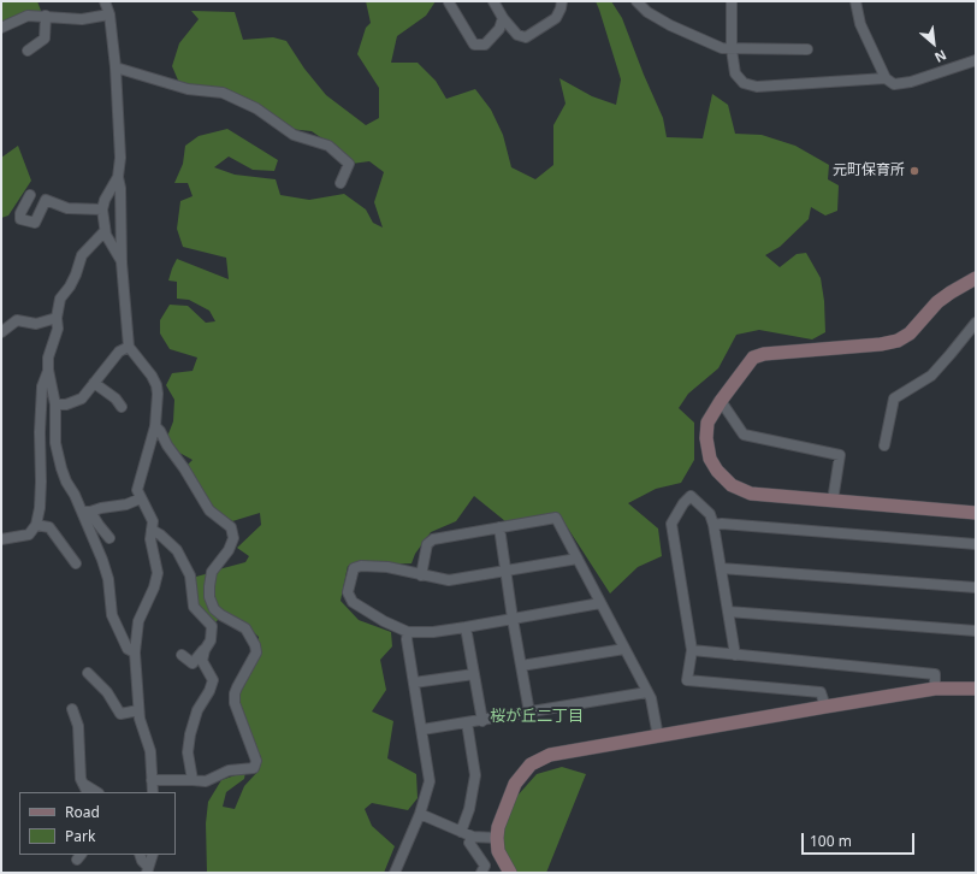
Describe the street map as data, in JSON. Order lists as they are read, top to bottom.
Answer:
{
  "districts": ["桜が丘二丁目"],
  "places": ["元町保育所"],
  "legend": ["Road", "Park"],
  "scale_bar": "100 m",
  "north": "bottom right"
}
